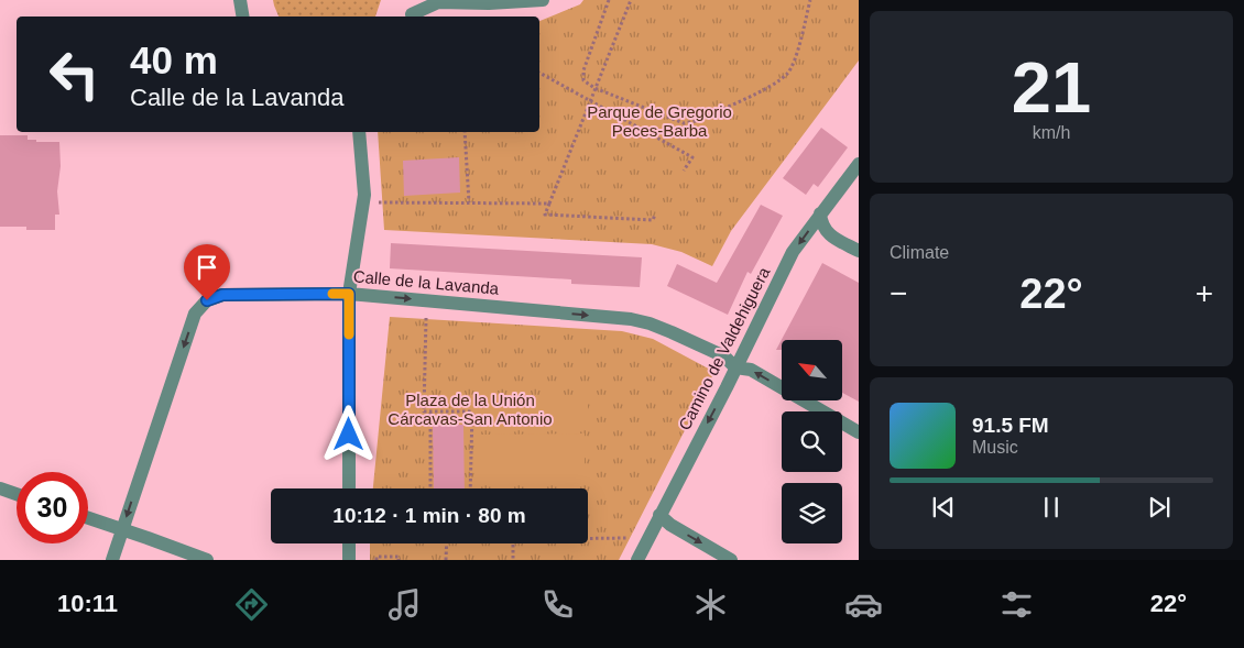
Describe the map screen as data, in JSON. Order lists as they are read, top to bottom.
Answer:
{
  "streets": {
    "street": ["Calle de la Lavanda", "Camino de Valdehiguera"]
  },
  "crossings": [
    ["Calle de la Lavanda", "Camino de Valdehiguera"]
  ],
  "one_way": ["Camino de Valdehiguera"],
  "parks": ["Parque de Gregorio Peces-Barba", "Plaza de la Unión Cárcavas-San Antonio"],
  "north": "top left",
  "page": {
    "tile": [
      ["21", "km/h"],
      "Climate"
    ],
    "turn": ["40 m", "Calle de la Lavanda"],
    "heat": ["−", "22°", "+"],
    "song": ["91.5 FM", "Music"],
    "limit": "30",
    "trip": "10:12 · 1 min · 80 m",
    "tabs": ["10:11", "22°"]
  }
}
